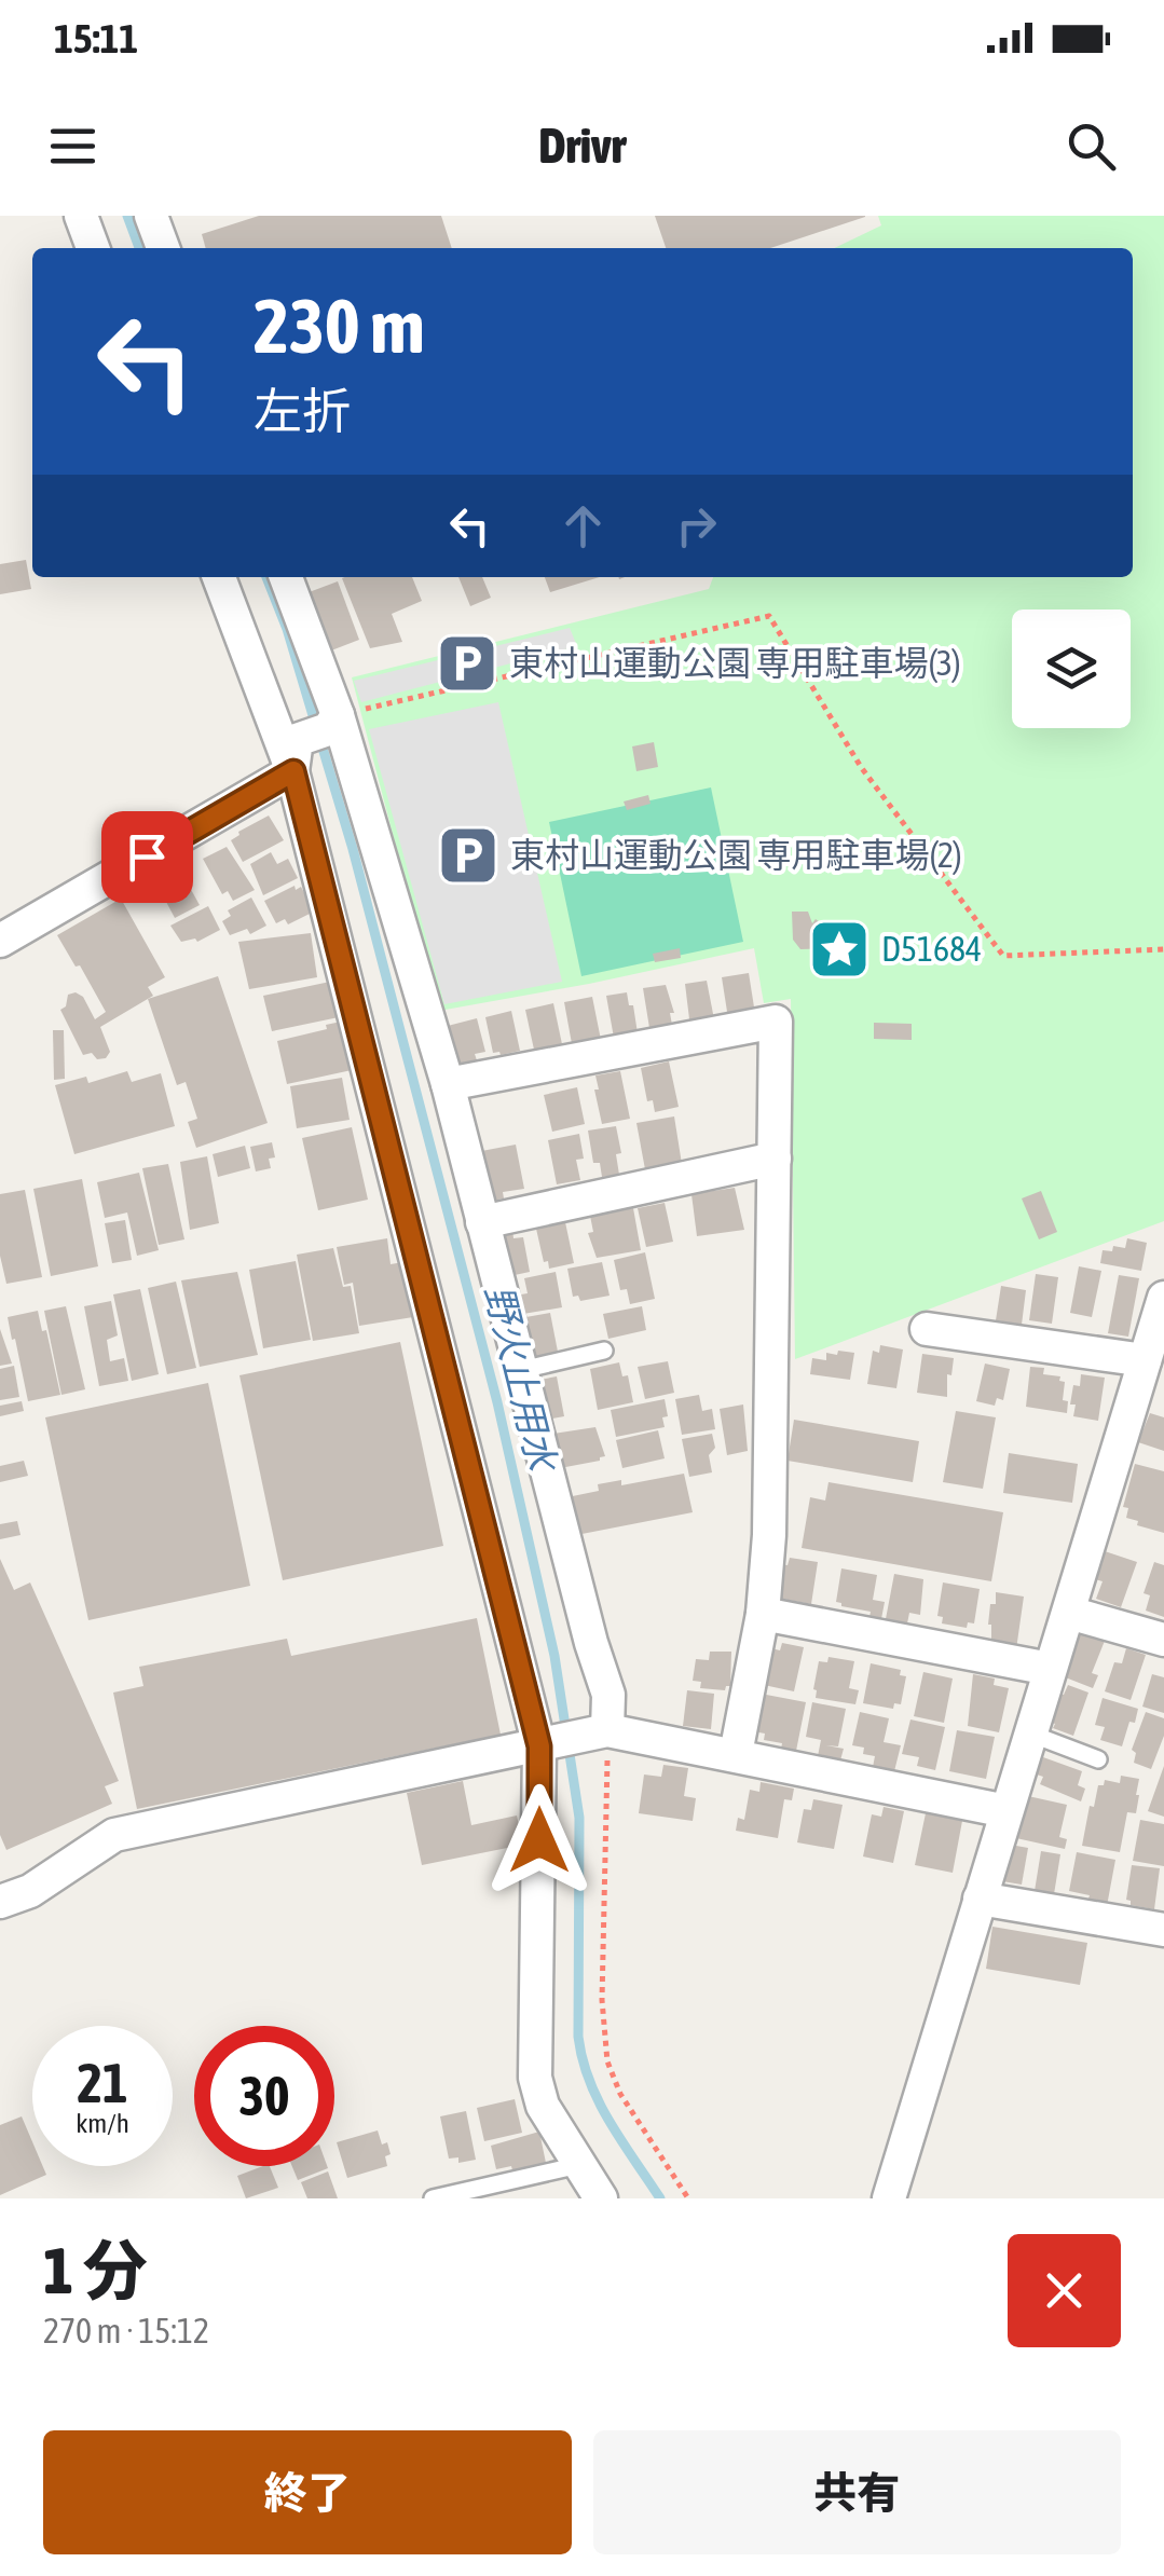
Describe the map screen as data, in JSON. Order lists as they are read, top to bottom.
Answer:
{
  "water": ["野火止用水"],
  "places": {
    "parking": ["東村山運動公園 専用駐車場(3)", "東村山運動公園 専用駐車場(2)"],
    "place": ["D51684"]
  },
  "page": {
    "status": "15:11",
    "header": "Drivr",
    "turn": ["230 m", "左折"],
    "speed": "21 km/h",
    "limit": "30",
    "heading": ["1 分", "270 m · 15:12"],
    "buttons": ["終了", "共有"]
  }
}
